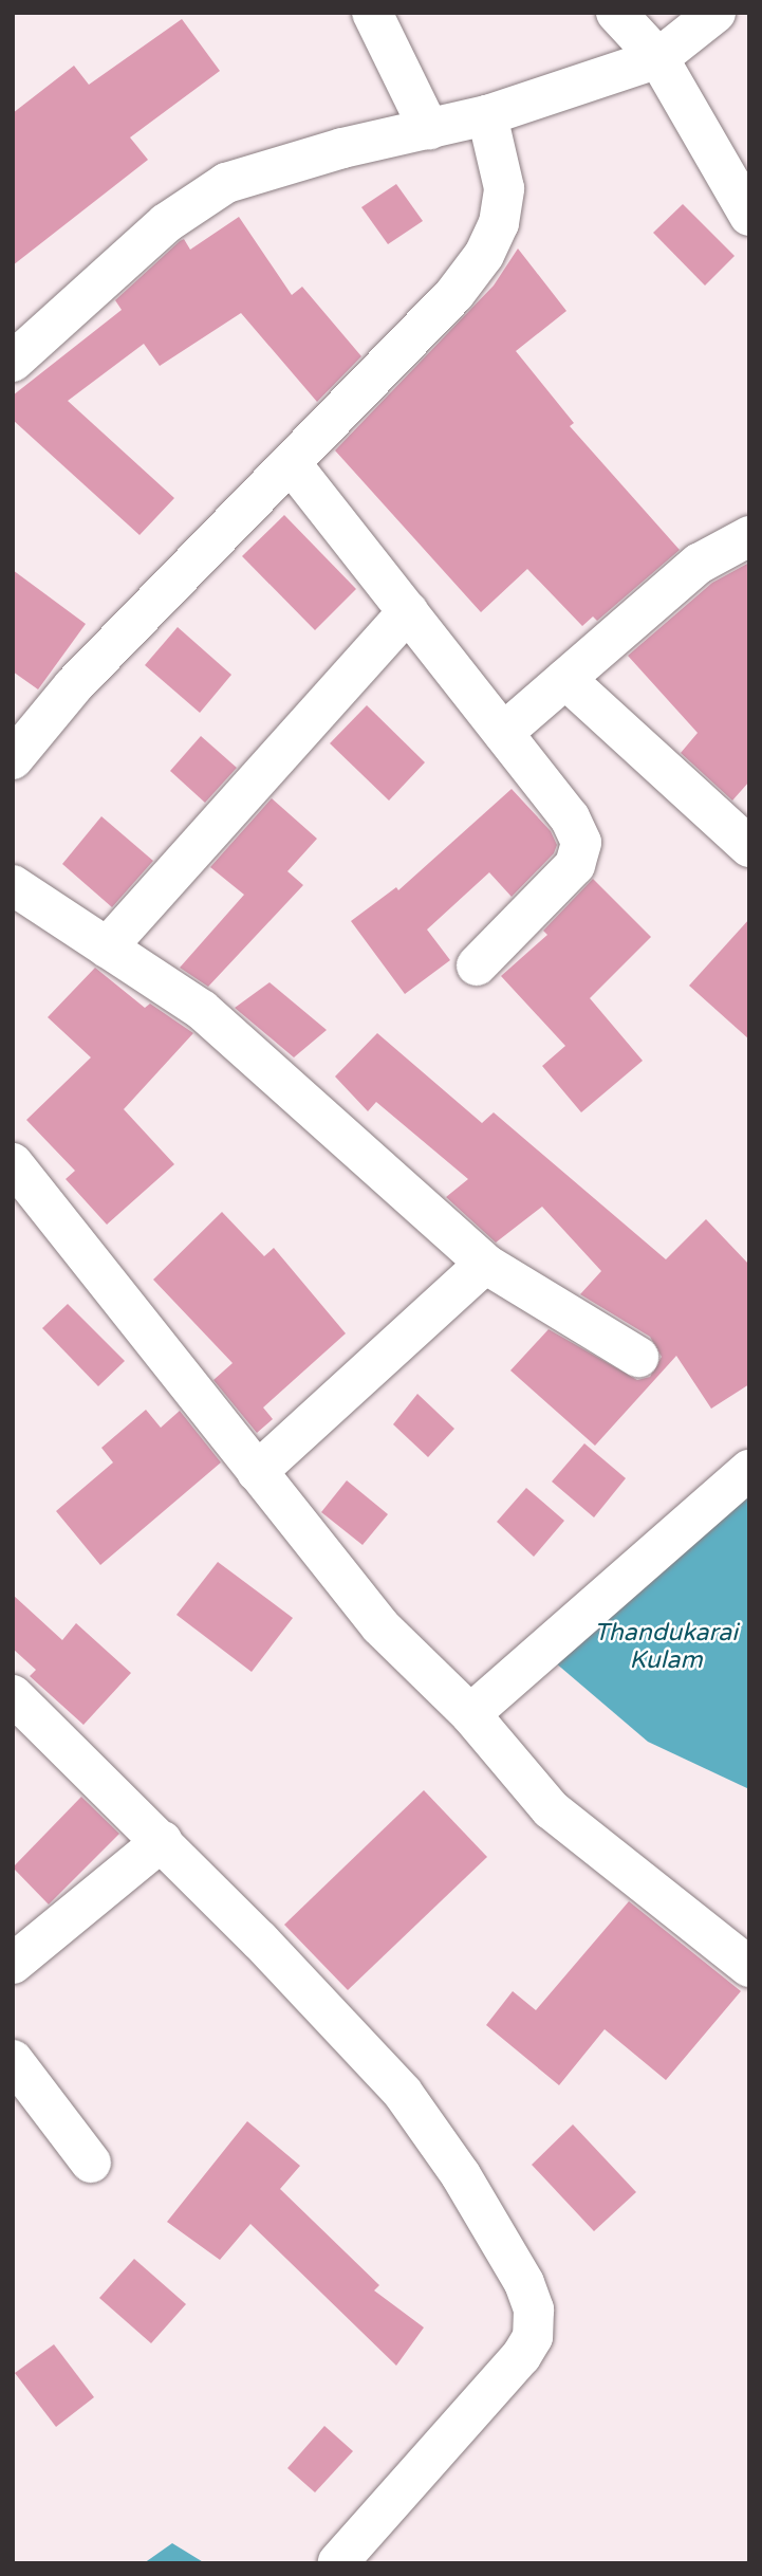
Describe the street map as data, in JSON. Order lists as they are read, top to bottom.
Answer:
{
  "water": ["Thandukarai Kulam"]
}
